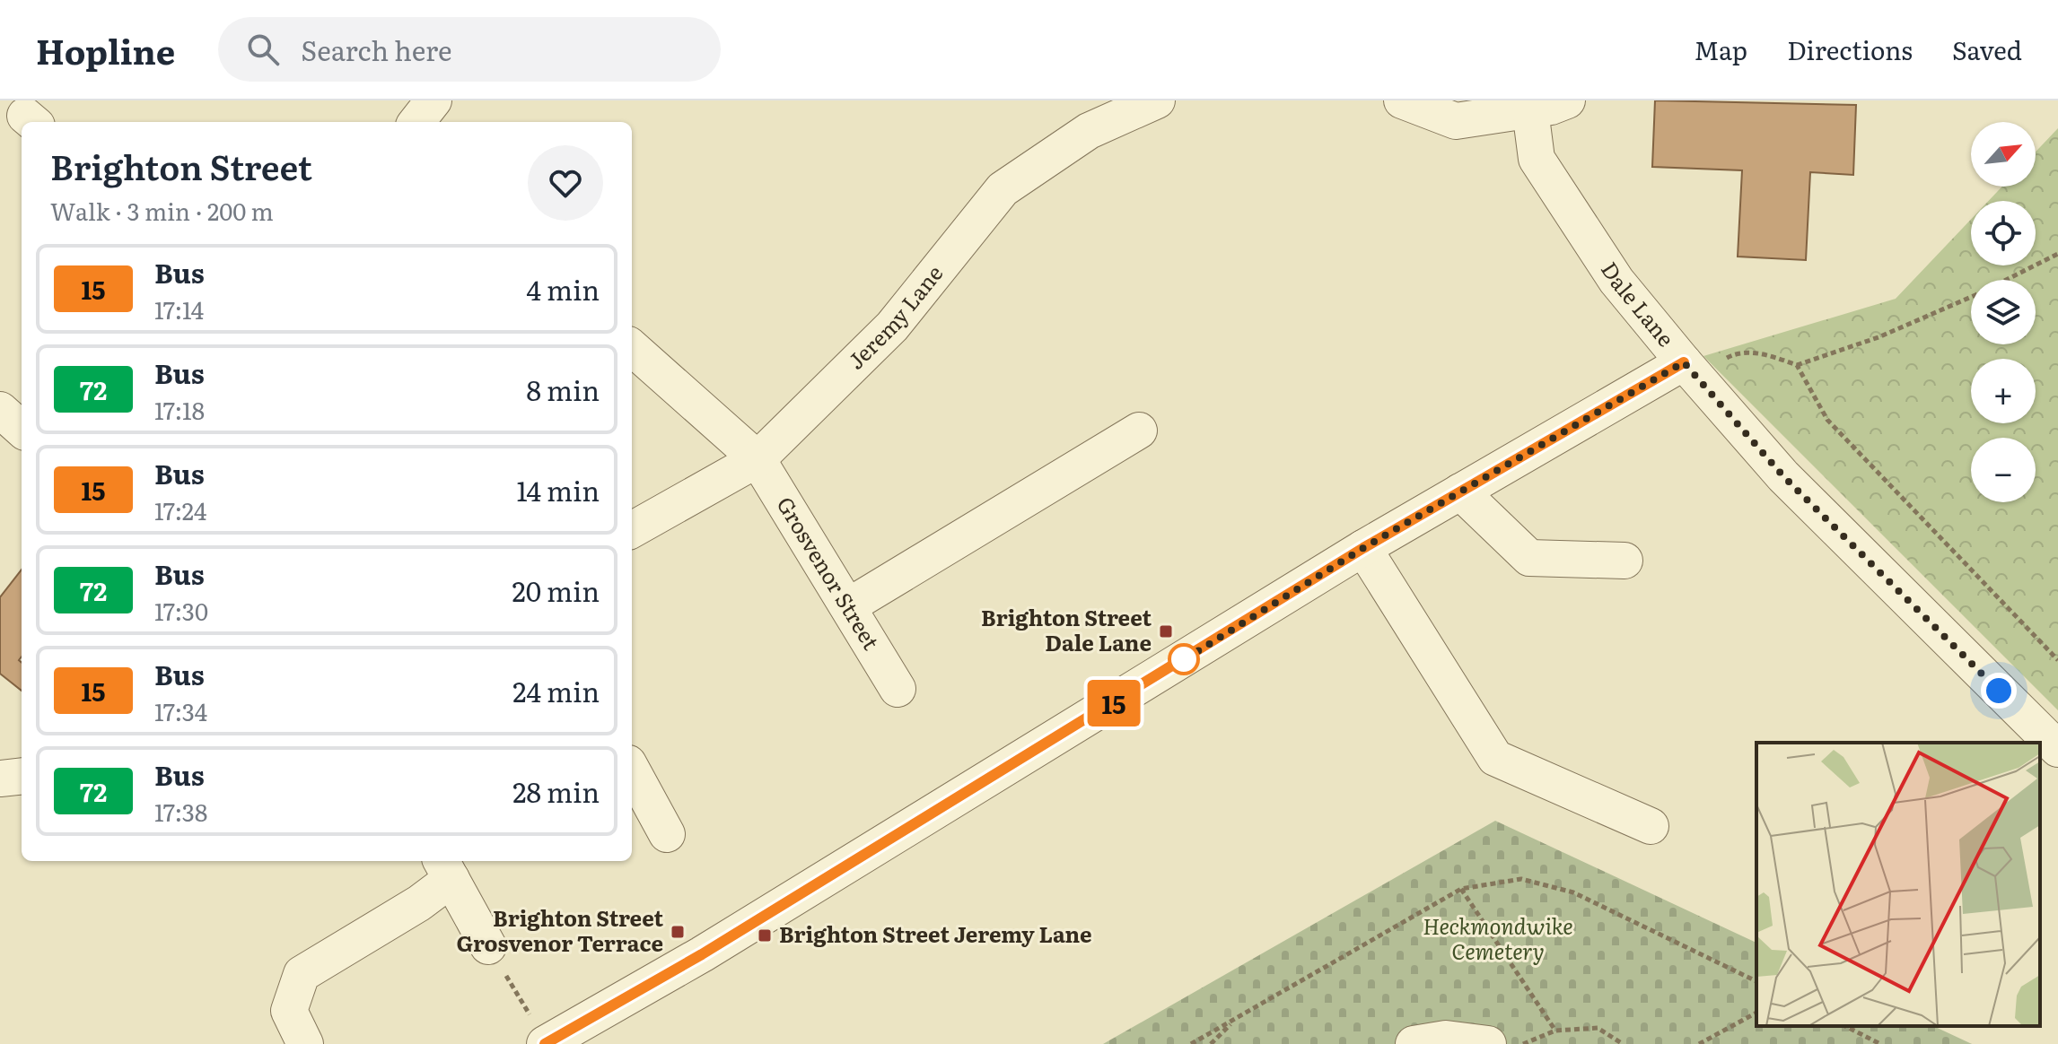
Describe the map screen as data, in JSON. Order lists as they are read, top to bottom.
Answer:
{
  "streets": {
    "street": ["Dale Lane", "Jeremy Lane", "Grosvenor Street"]
  },
  "crossings": [
    ["Jeremy Lane", "Grosvenor Street"]
  ],
  "parks": ["Heckmondwike Cemetery"],
  "places": {
    "transit": ["Brighton Street Dale Lane", "Brighton Street Grosvenor Terrace", "Brighton Street Jeremy Lane"]
  },
  "lines": ["bus line 15"],
  "north": "top right",
  "page": {
    "header": "Hopline",
    "search": "Search here",
    "nav": ["Map", "Directions", "Saved"],
    "on_map": "15",
    "map_buttons": ["+", "−"],
    "heading": ["Brighton Street", "Walk · 3 min · 200 m"],
    "list": [
      {
        "mark": "15",
        "name": "Bus",
        "note": "17:14",
        "value": "4 min"
      },
      {
        "mark": "72",
        "name": "Bus",
        "note": "17:18",
        "value": "8 min"
      },
      {
        "mark": "15",
        "name": "Bus",
        "note": "17:24",
        "value": "14 min"
      },
      {
        "mark": "72",
        "name": "Bus",
        "note": "17:30",
        "value": "20 min"
      },
      {
        "mark": "15",
        "name": "Bus",
        "note": "17:34",
        "value": "24 min"
      },
      {
        "mark": "72",
        "name": "Bus",
        "note": "17:38",
        "value": "28 min"
      }
    ]
  }
}
